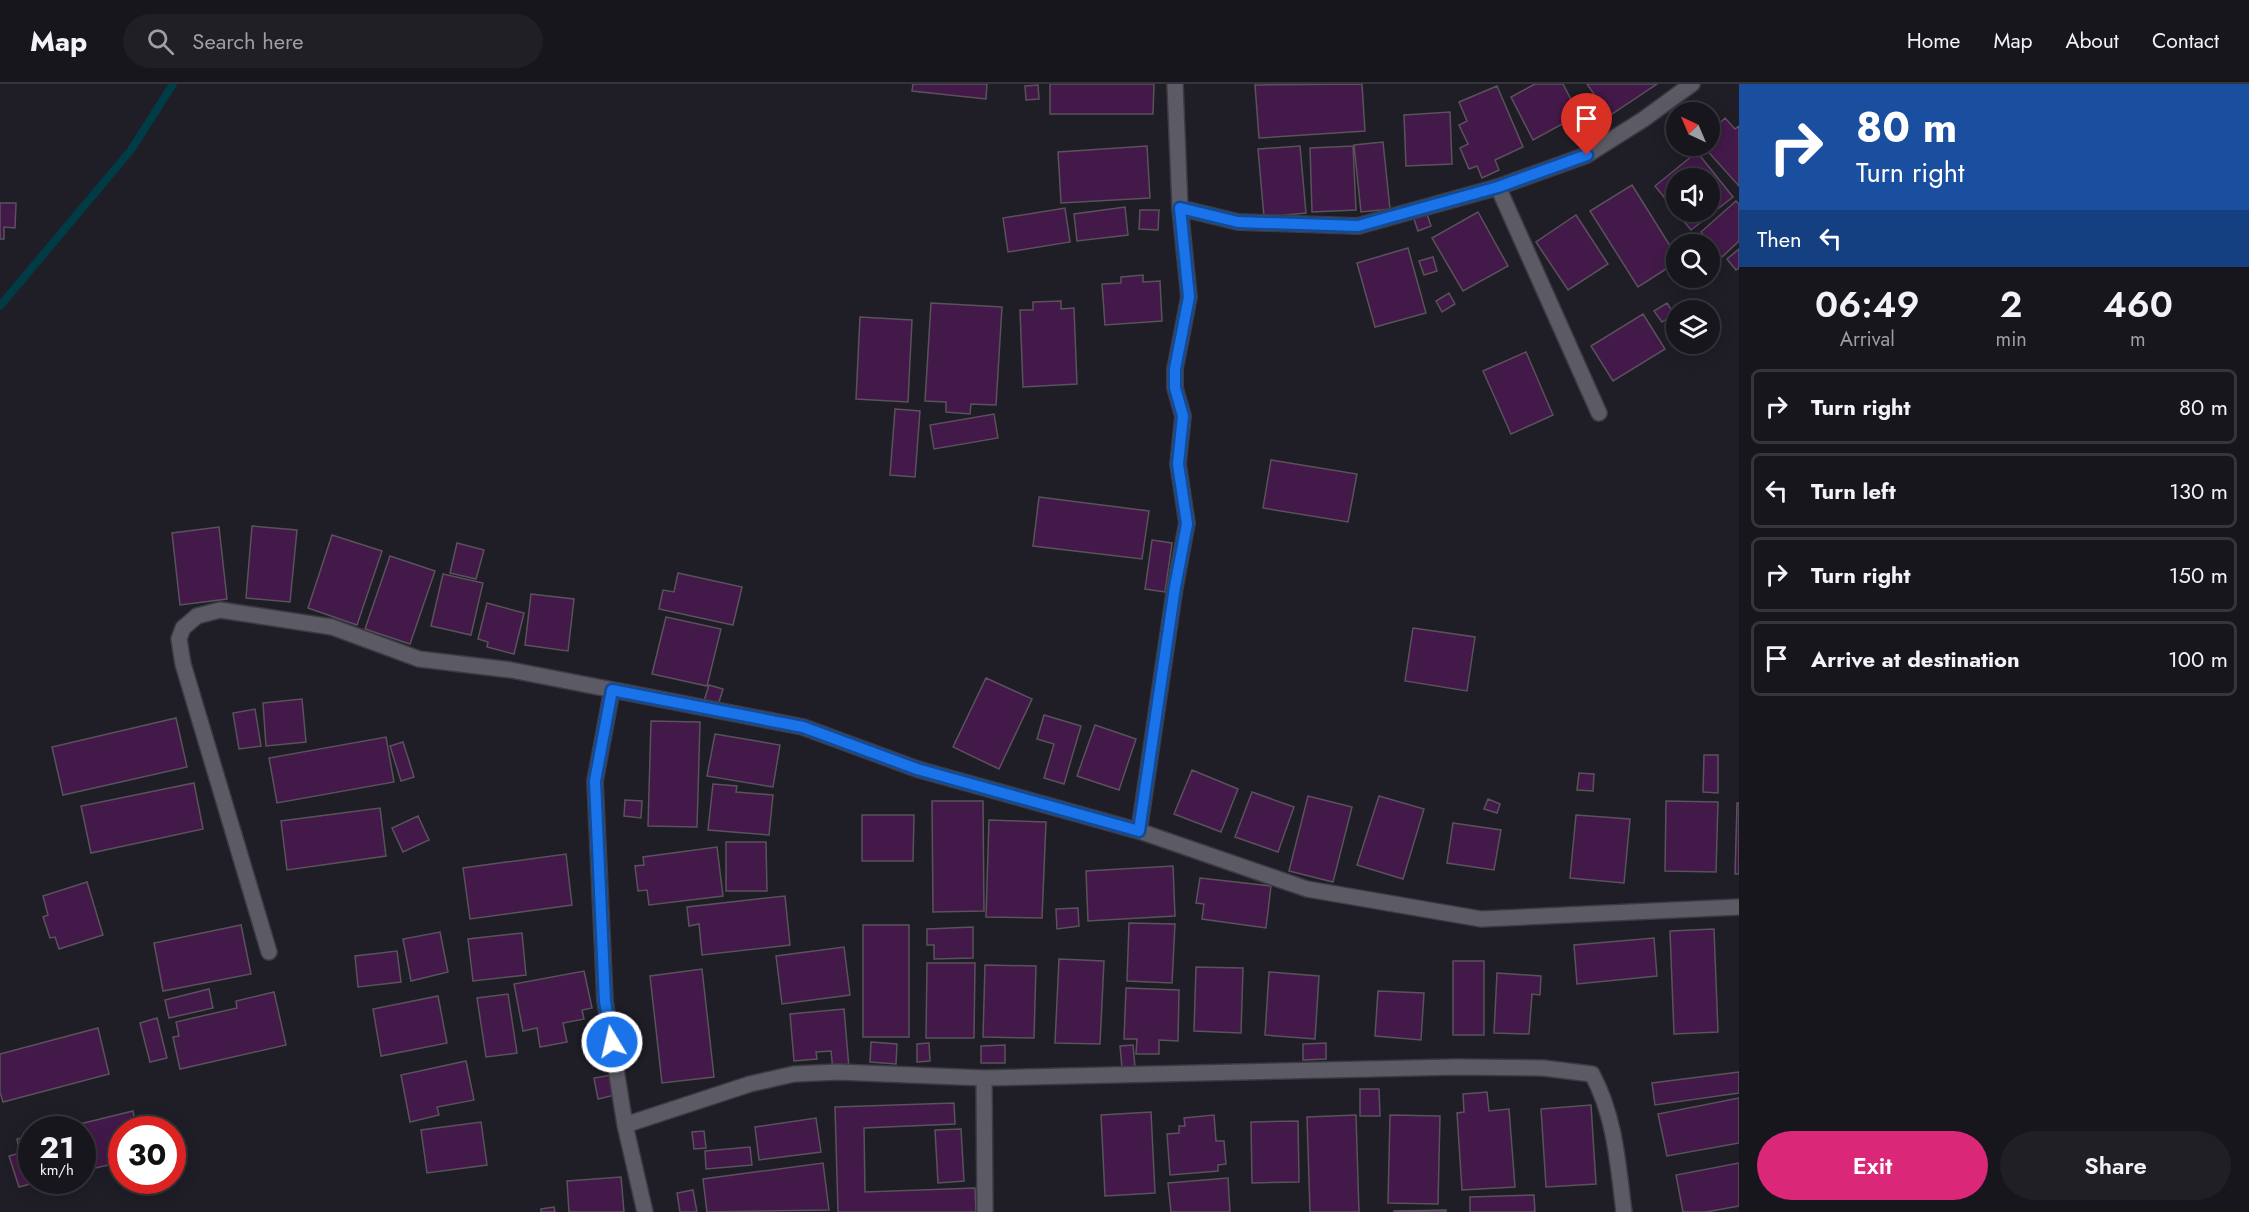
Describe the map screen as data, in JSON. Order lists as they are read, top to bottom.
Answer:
{
  "north": "top left",
  "page": {
    "header": "Map",
    "search": "Search here",
    "nav": [
      "Home",
      "Map",
      "About",
      "Contact"
    ],
    "turn": ["80 m", "Turn right"],
    "then": "Then",
    "eta": [
      "06:49",
      "Arrival",
      "2",
      "min",
      "460",
      "m"
    ],
    "list": [
      {
        "name": "Turn right",
        "value": "80 m"
      },
      {
        "name": "Turn left",
        "value": "130 m"
      },
      {
        "name": "Turn right",
        "value": "150 m"
      },
      {
        "name": "Arrive at destination",
        "value": "100 m"
      }
    ],
    "speed": "21 km/h",
    "limit": "30",
    "buttons": ["Exit", "Share"]
  }
}
